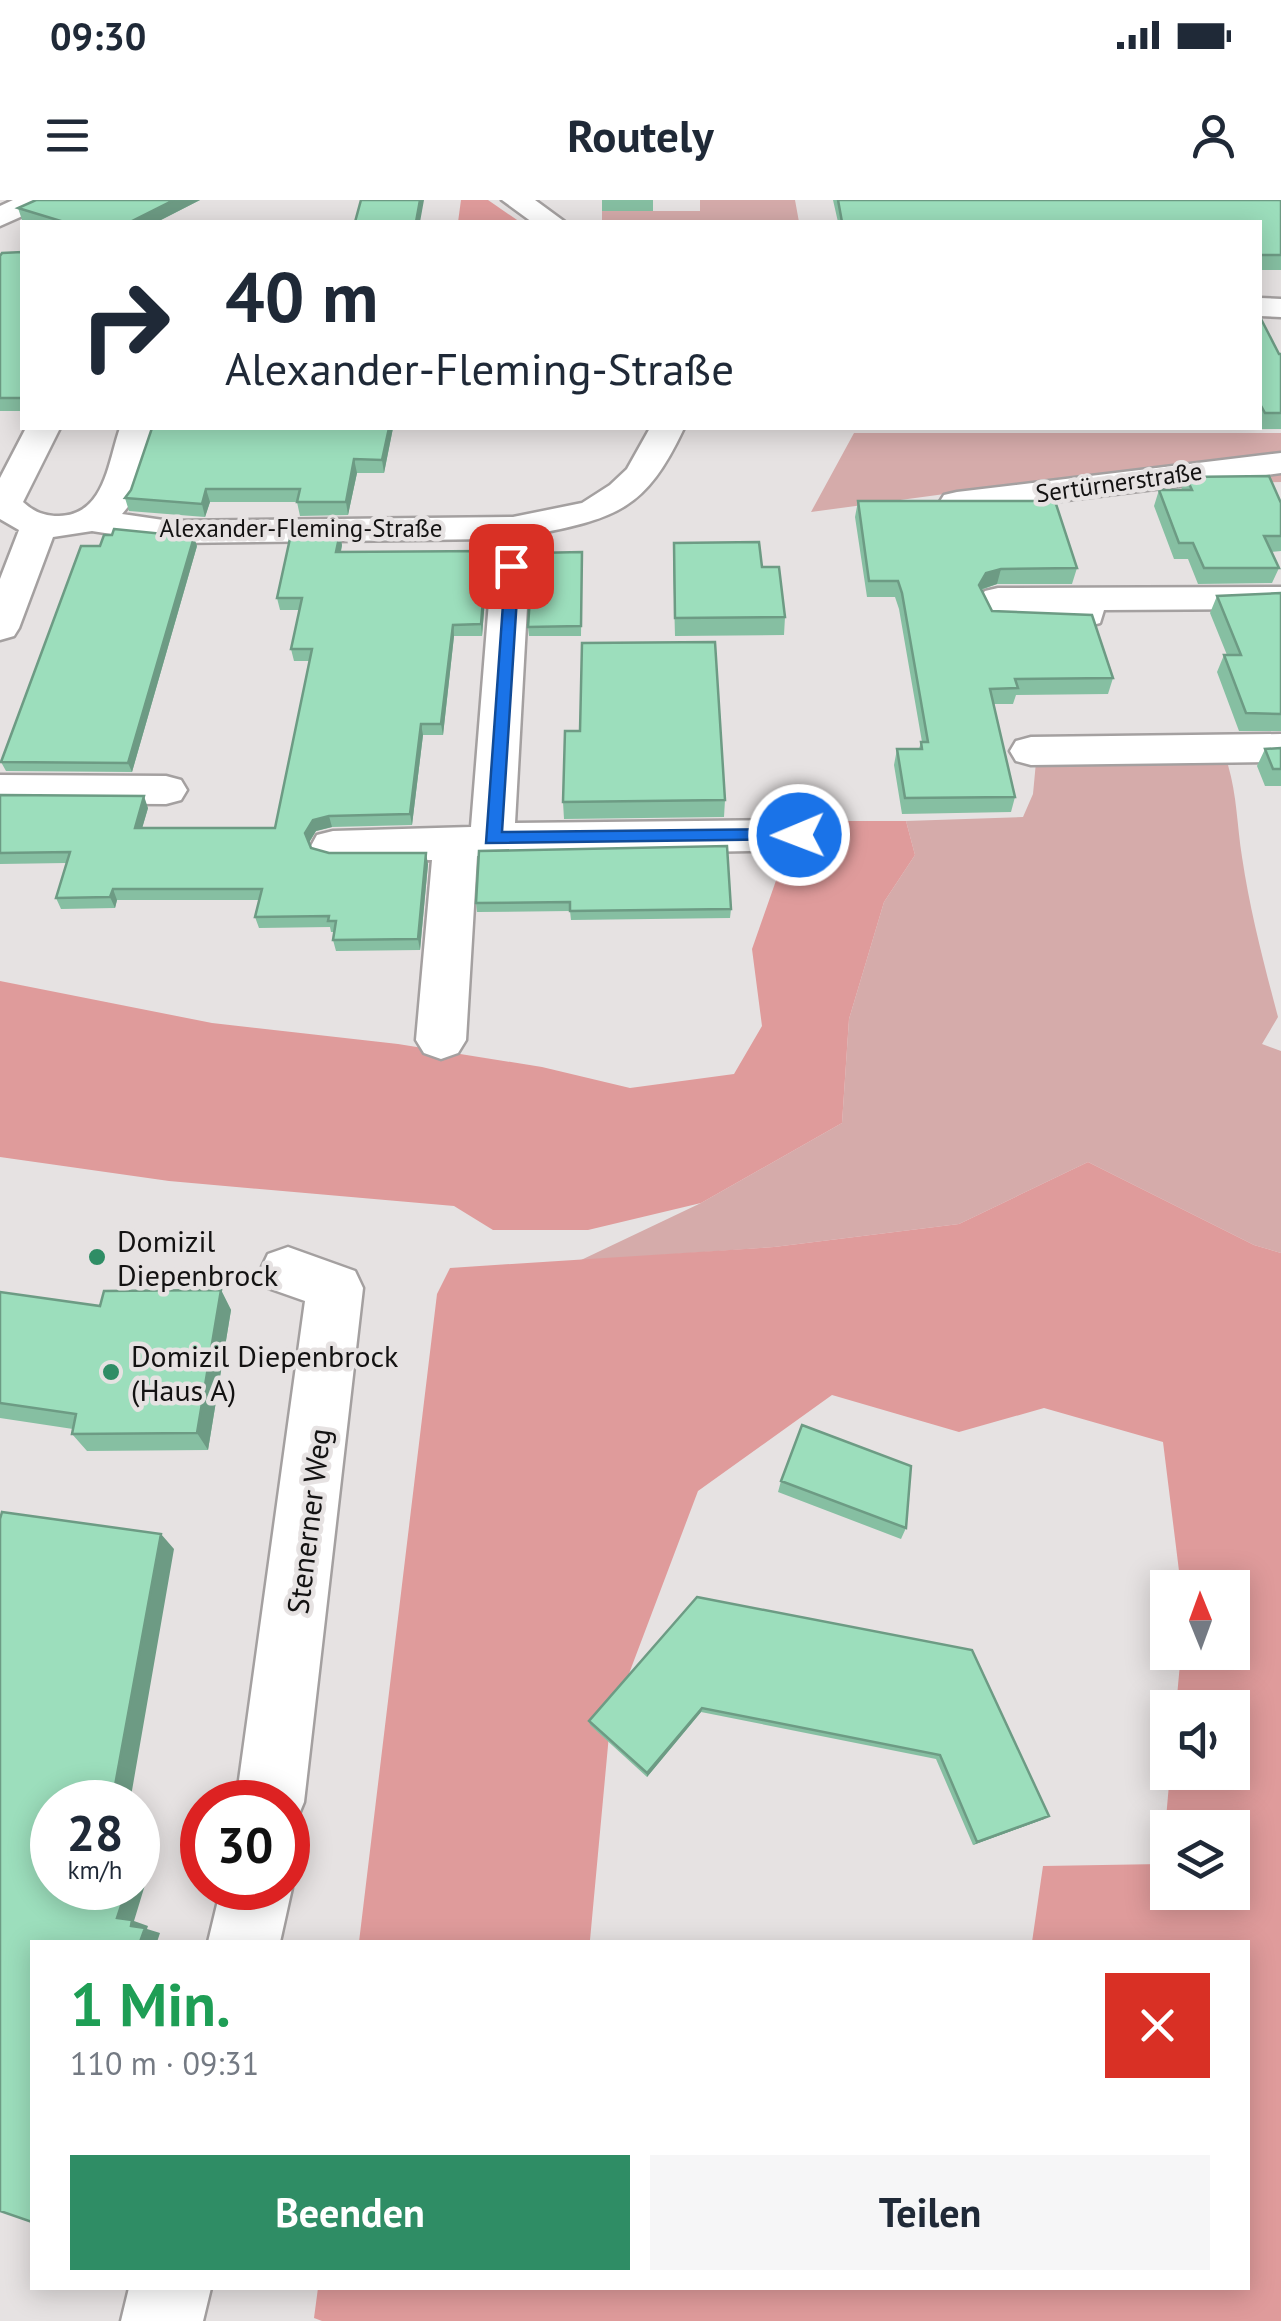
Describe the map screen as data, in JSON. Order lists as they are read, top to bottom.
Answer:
{
  "streets": {
    "street": ["Sertürnerstraße", "Alexander-Fleming-Straße", "Stenerner Weg"]
  },
  "places": ["Domizil Diepenbrock", "Domizil Diepenbrock (Haus A)"],
  "north": "top",
  "page": {
    "status": "09:30",
    "header": "Routely",
    "turn": ["40 m", "Alexander-Fleming-Straße"],
    "speed": "28 km/h",
    "limit": "30",
    "heading": ["1 Min.", "110 m · 09:31"],
    "buttons": ["Beenden", "Teilen"]
  }
}
